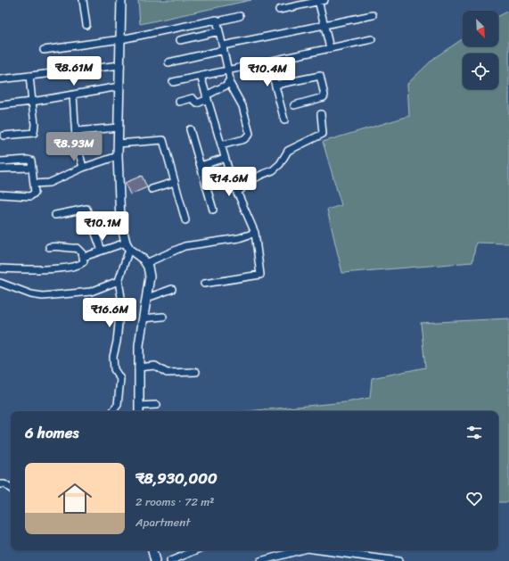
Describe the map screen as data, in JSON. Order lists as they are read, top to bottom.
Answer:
{
  "north": "bottom right",
  "page": {
    "price": [
      "₹8.61M",
      "₹10.4M",
      "₹8.93M",
      "₹14.6M",
      "₹10.1M",
      "₹16.6M"
    ],
    "heading": "6 homes",
    "list": [
      {
        "name": "₹8,930,000",
        "note": "2 rooms · 72 m² · Apartment"
      }
    ]
  }
}
